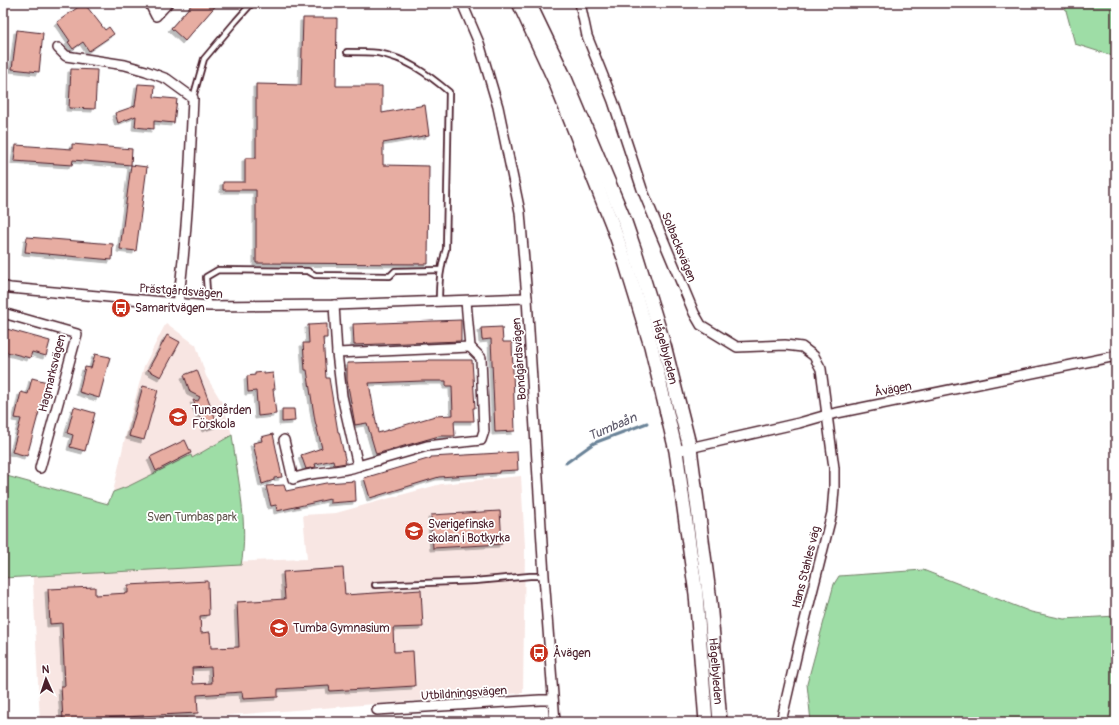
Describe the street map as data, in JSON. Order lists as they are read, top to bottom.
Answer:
{
  "streets": {
    "main road": ["Hågelbyleden"],
    "street": [
      "Solbacksvägen",
      "Prästgårdsvägen",
      "Bondgårdsvägen",
      "Hagmarksvägen",
      "Åvägen",
      "Hans Stahles väg",
      "Utbildningsvägen"
    ]
  },
  "crossings": [
    ["Solbacksvägen", "Åvägen"],
    ["Solbacksvägen", "Hans Stahles väg"],
    ["Prästgårdsvägen", "Bondgårdsvägen"],
    ["Hågelbyleden", "Åvägen"],
    ["Bondgårdsvägen", "Utbildningsvägen"],
    ["Åvägen", "Hans Stahles väg"]
  ],
  "water": ["Tumbaån"],
  "parks": ["Sven Tumbas park"],
  "places": {
    "bus stop": ["Samaritvägen", "Åvägen"],
    "school or university": ["Tunagården Förskola", "Sverigefinska skolan i Botkyrka", "Tumba Gymnasium"]
  },
  "north": "top"
}
